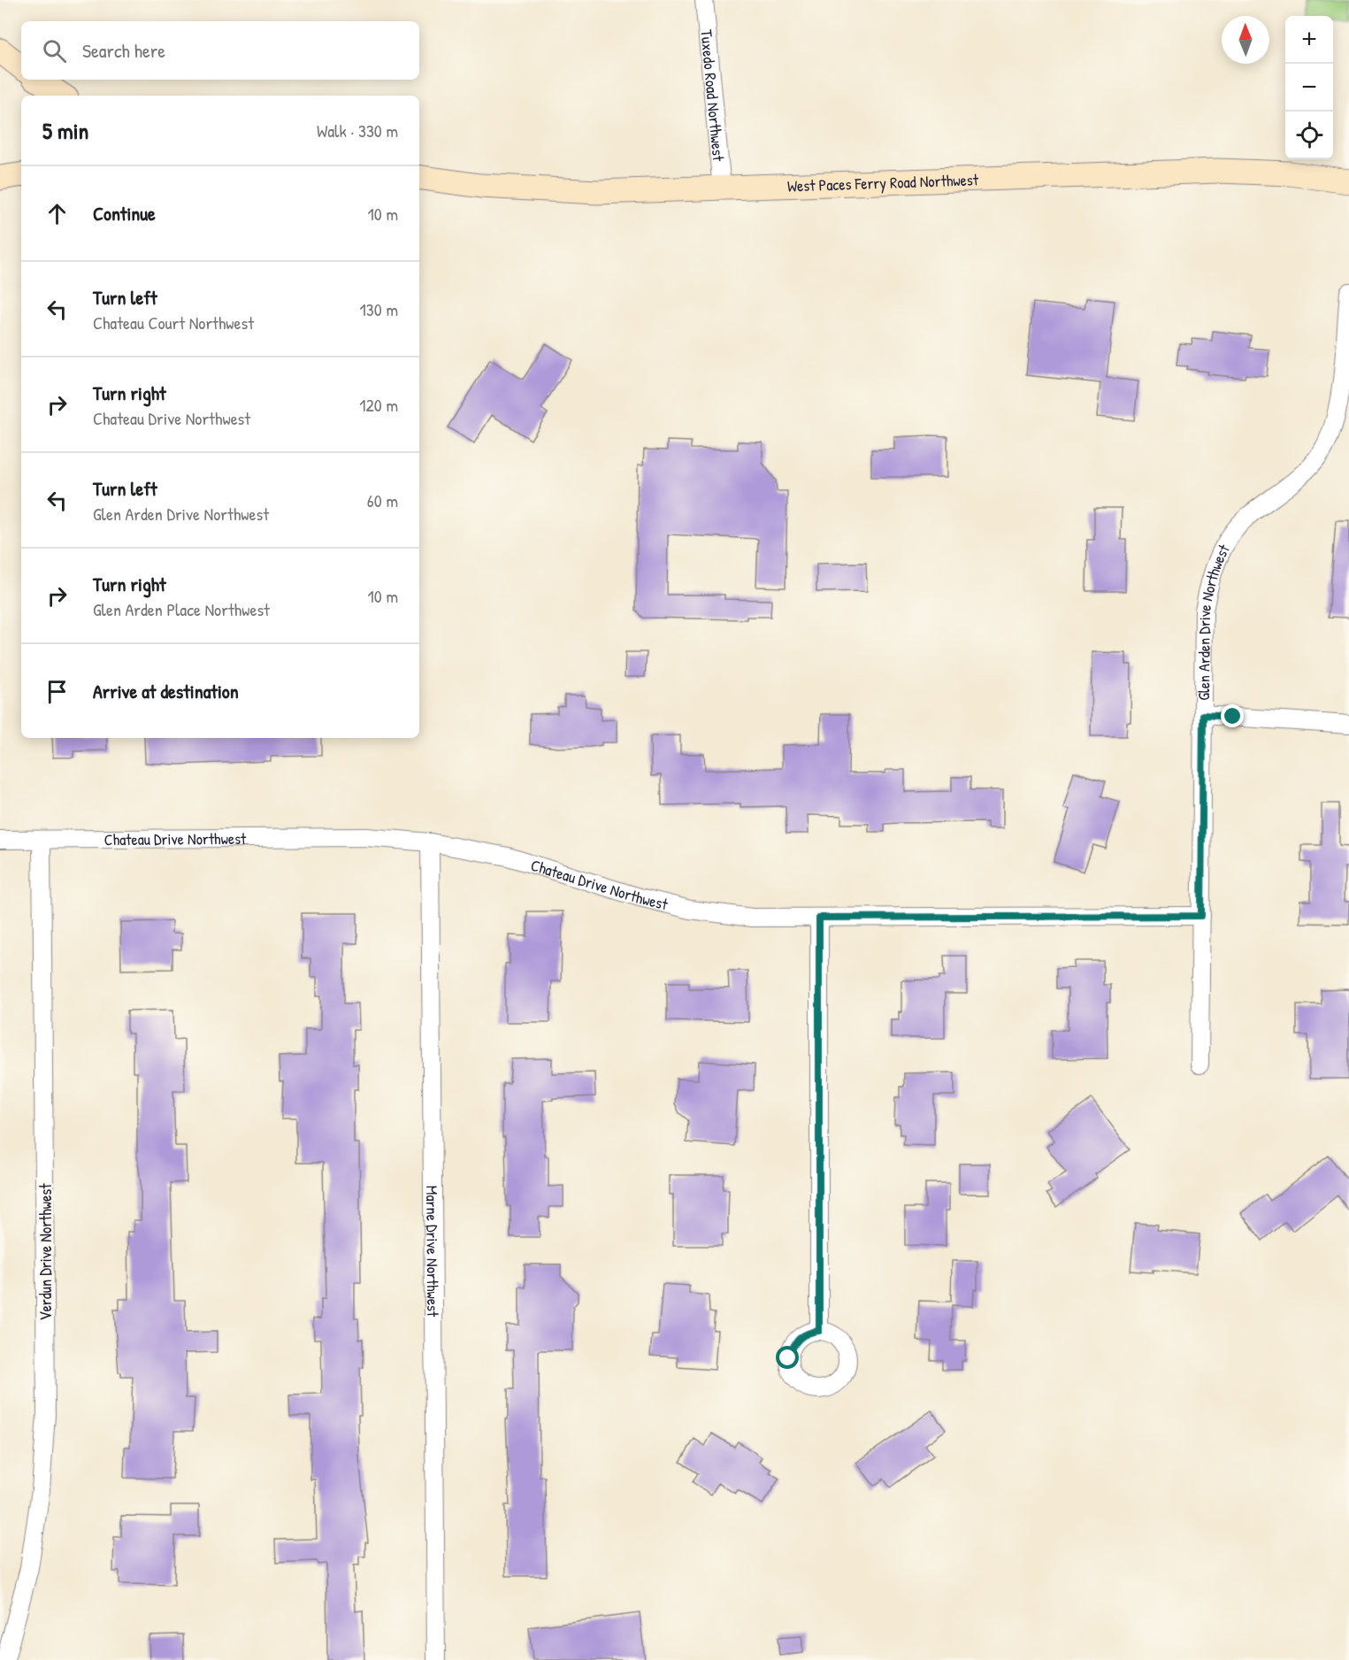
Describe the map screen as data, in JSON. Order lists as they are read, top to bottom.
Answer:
{
  "streets": {
    "main road": ["West Paces Ferry Road Northwest"],
    "street": [
      "Tuxedo Road Northwest",
      "Glen Arden Drive Northwest",
      "Chateau Drive Northwest",
      "Marne Drive Northwest",
      "Verdun Drive Northwest"
    ]
  },
  "crossings": [
    ["Tuxedo Road Northwest", "West Paces Ferry Road Northwest"],
    ["Glen Arden Drive Northwest", "Chateau Drive Northwest"],
    ["Chateau Drive Northwest", "Marne Drive Northwest"],
    ["Chateau Drive Northwest", "Verdun Drive Northwest"]
  ],
  "north": "top",
  "page": {
    "map_buttons": ["+", "−"],
    "search": "Search here",
    "heading": ["5 min", "Walk · 330 m"],
    "list": [
      ["Continue", "10 m"],
      ["Turn left", "Chateau Court Northwest", "130 m"],
      ["Turn right", "Chateau Drive Northwest", "120 m"],
      ["Turn left", "Glen Arden Drive Northwest", "60 m"],
      ["Turn right", "Glen Arden Place Northwest", "10 m"],
      "Arrive at destination"
    ]
  }
}
